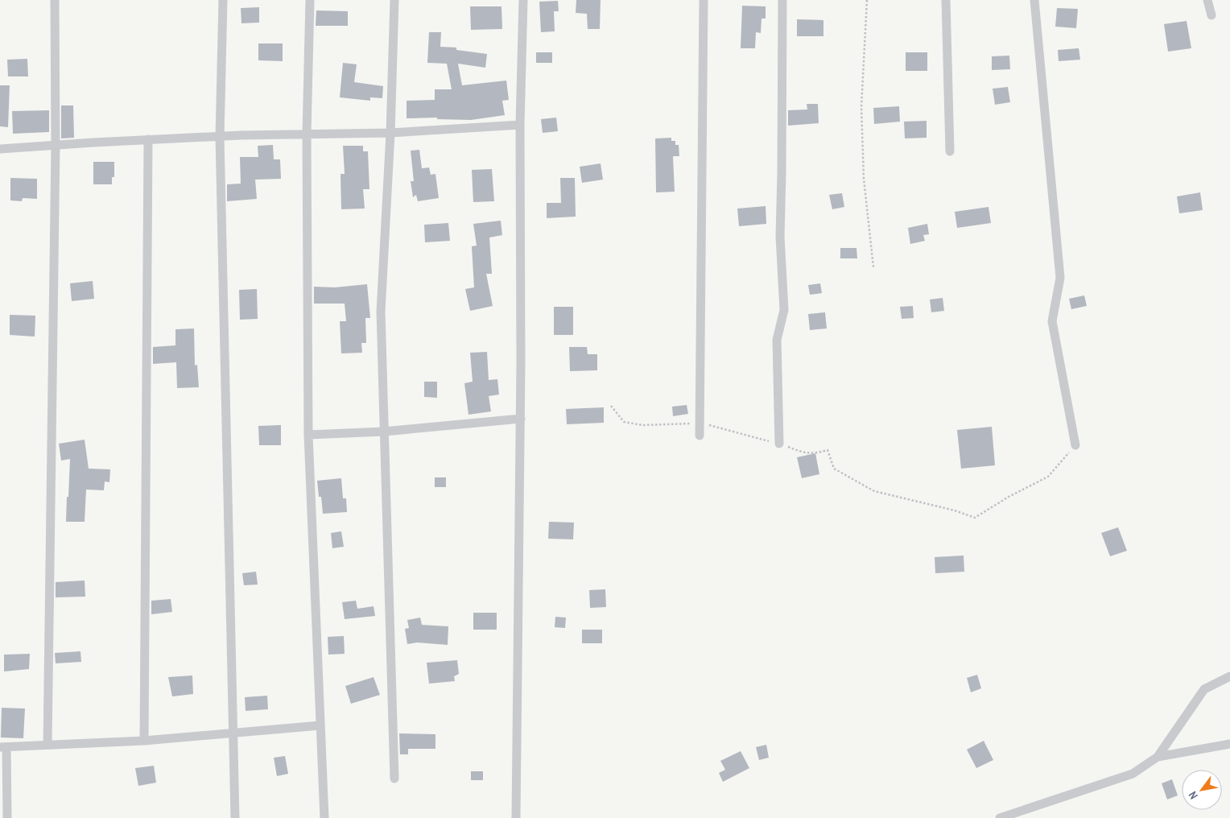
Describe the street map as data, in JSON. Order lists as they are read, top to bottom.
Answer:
{
  "north": "bottom left"
}
